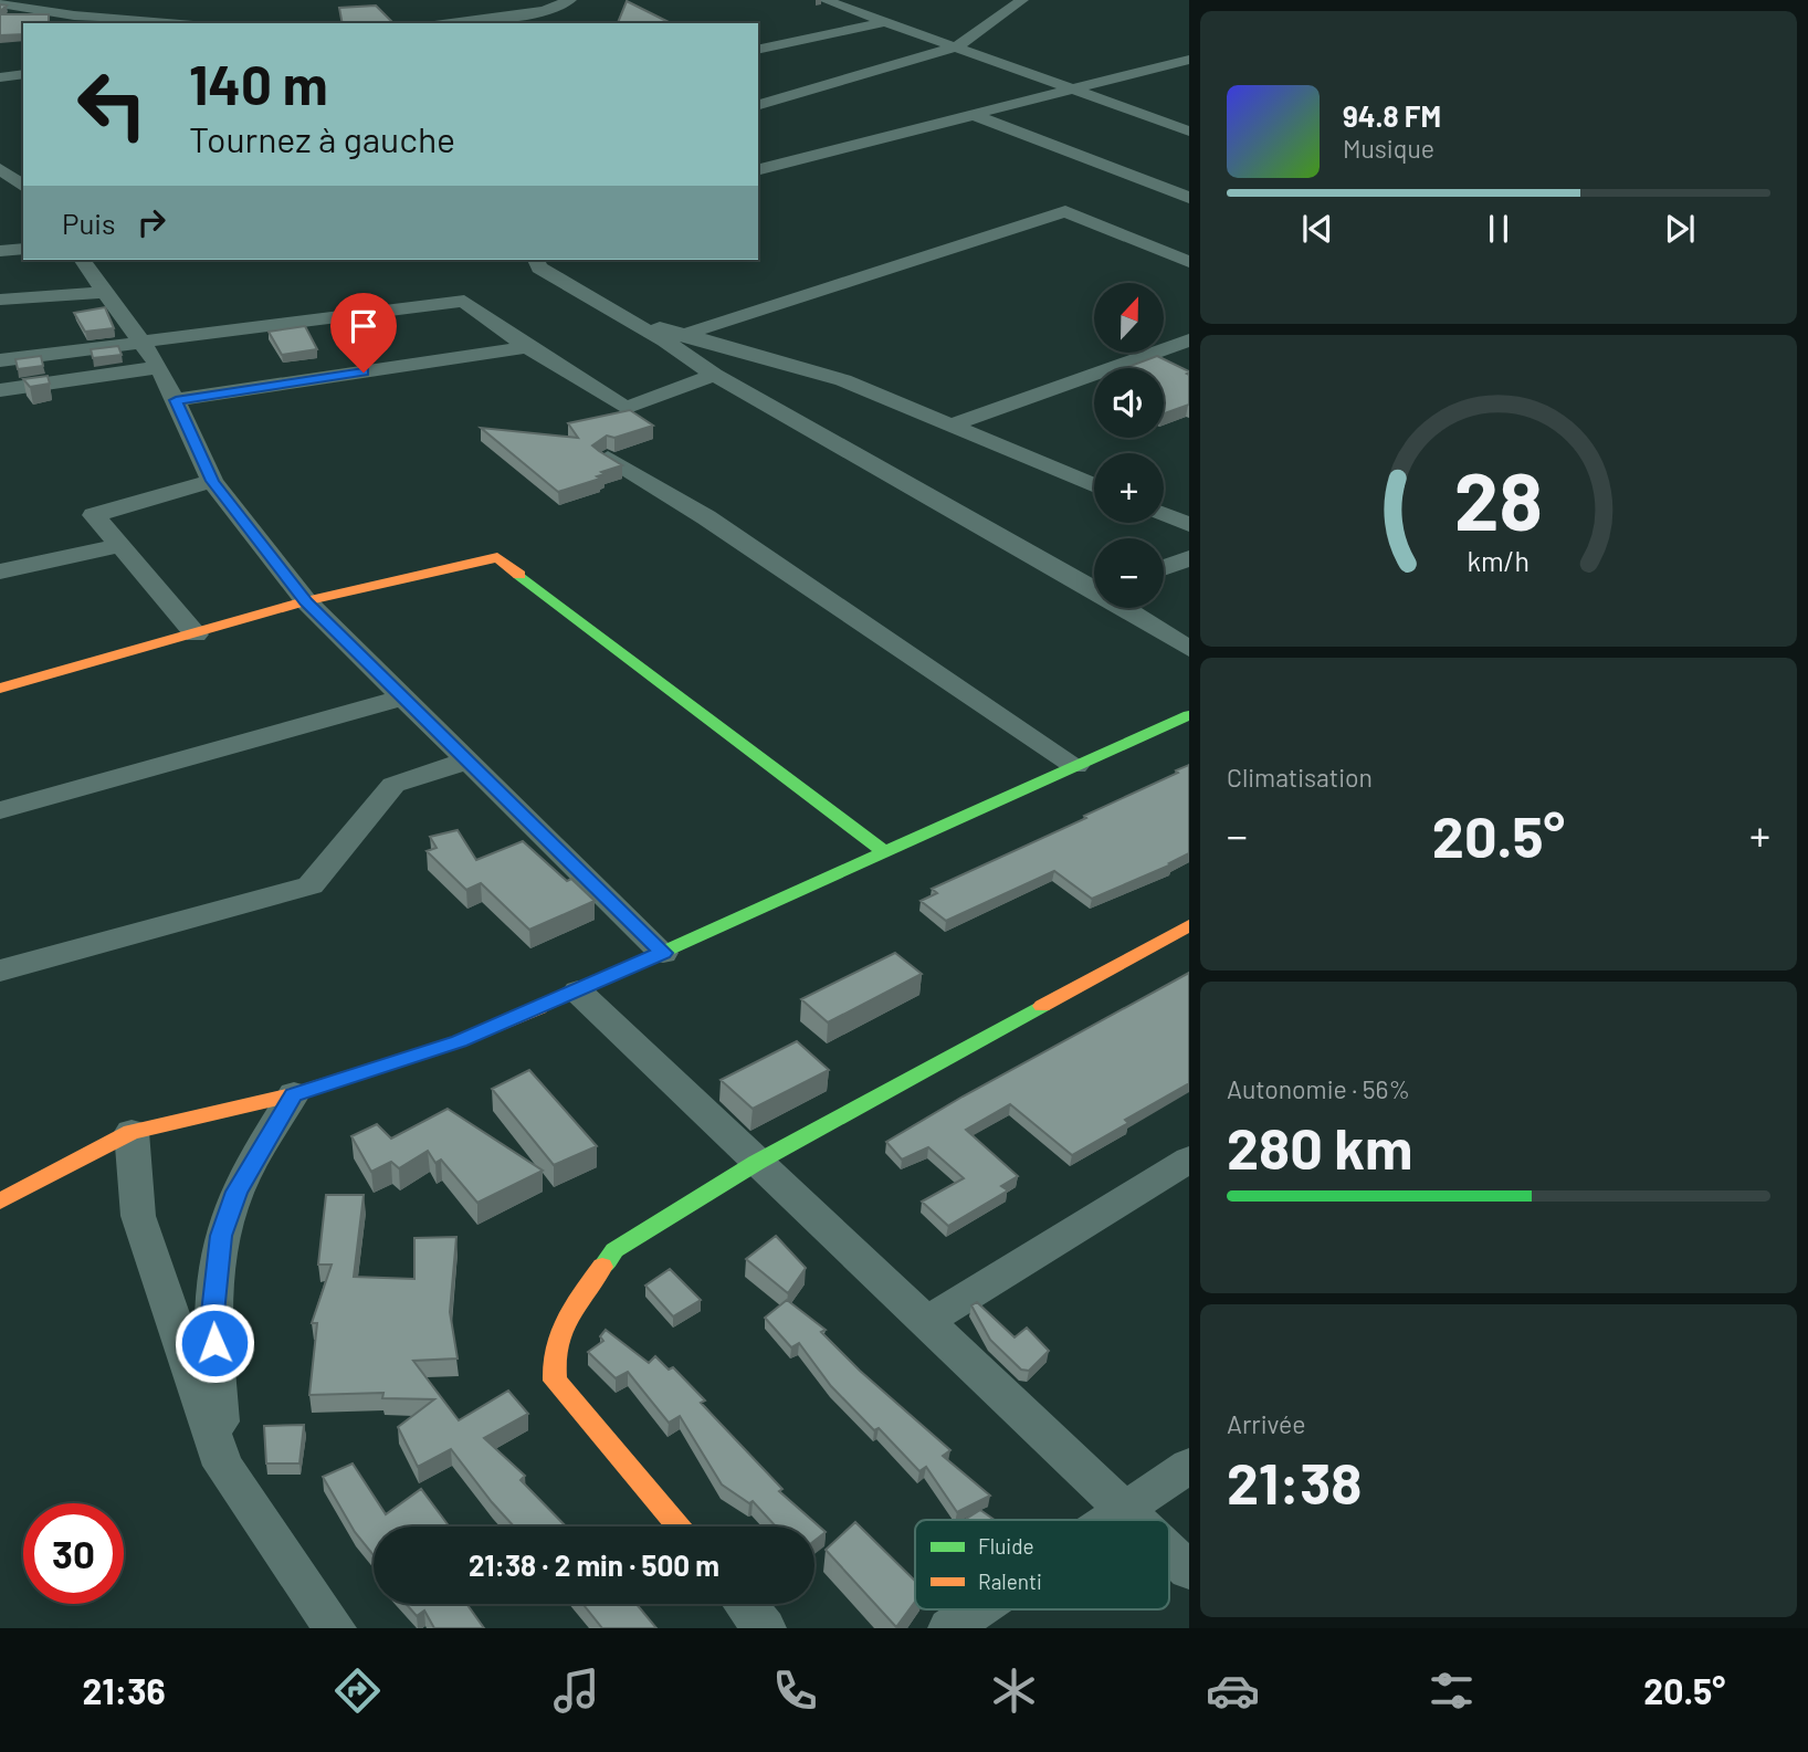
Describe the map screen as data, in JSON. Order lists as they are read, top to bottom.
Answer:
{
  "legend": ["Fluide", "Ralenti"],
  "north": "top",
  "page": {
    "turn": ["140 m", "Tournez à gauche"],
    "song": ["94.8 FM", "Musique"],
    "then": "Puis",
    "map_buttons": ["+", "−"],
    "tile": [
      "Climatisation",
      ["Autonomie · 56%", "280 km"],
      ["Arrivée", "21:38"]
    ],
    "heat": ["−", "20.5°", "+"],
    "limit": "30",
    "trip": "21:38 · 2 min · 500 m",
    "tabs": ["21:36", "20.5°"],
    "gauge": ["28", "km/h"]
  }
}
